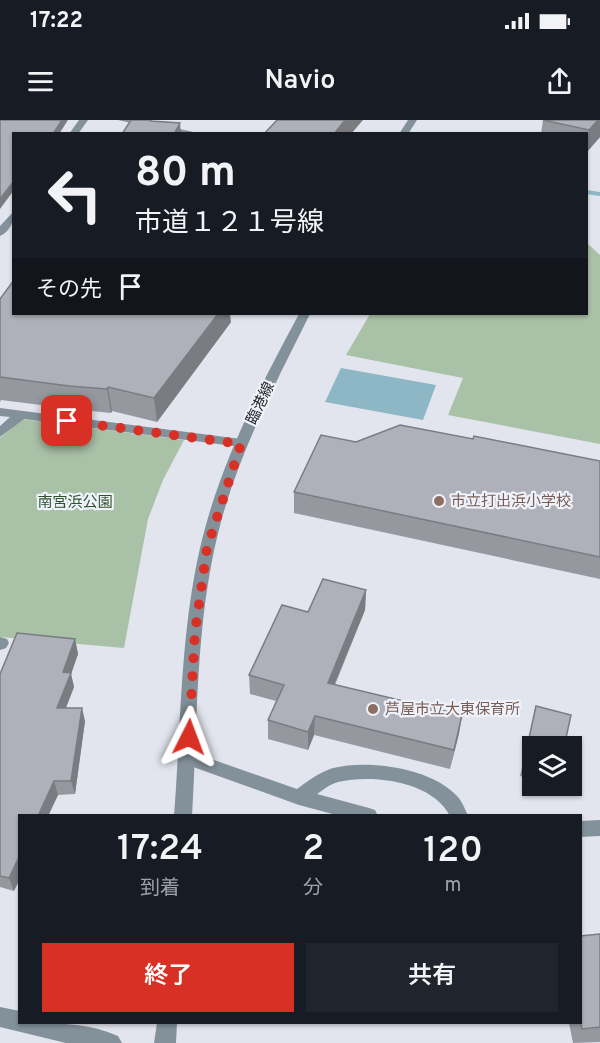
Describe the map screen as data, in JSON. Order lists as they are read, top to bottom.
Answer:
{
  "streets": {
    "street": ["臨港線"]
  },
  "parks": ["南宮浜公園"],
  "places": ["市立打出浜小学校", "芦屋市立大東保育所"],
  "page": {
    "status": "17:22",
    "header": "Navio",
    "turn": ["80 m", "市道１２１号線"],
    "then": "その先",
    "eta": [
      "17:24",
      "到着",
      "2",
      "分",
      "120",
      "m"
    ],
    "buttons": ["終了", "共有"]
  }
}
